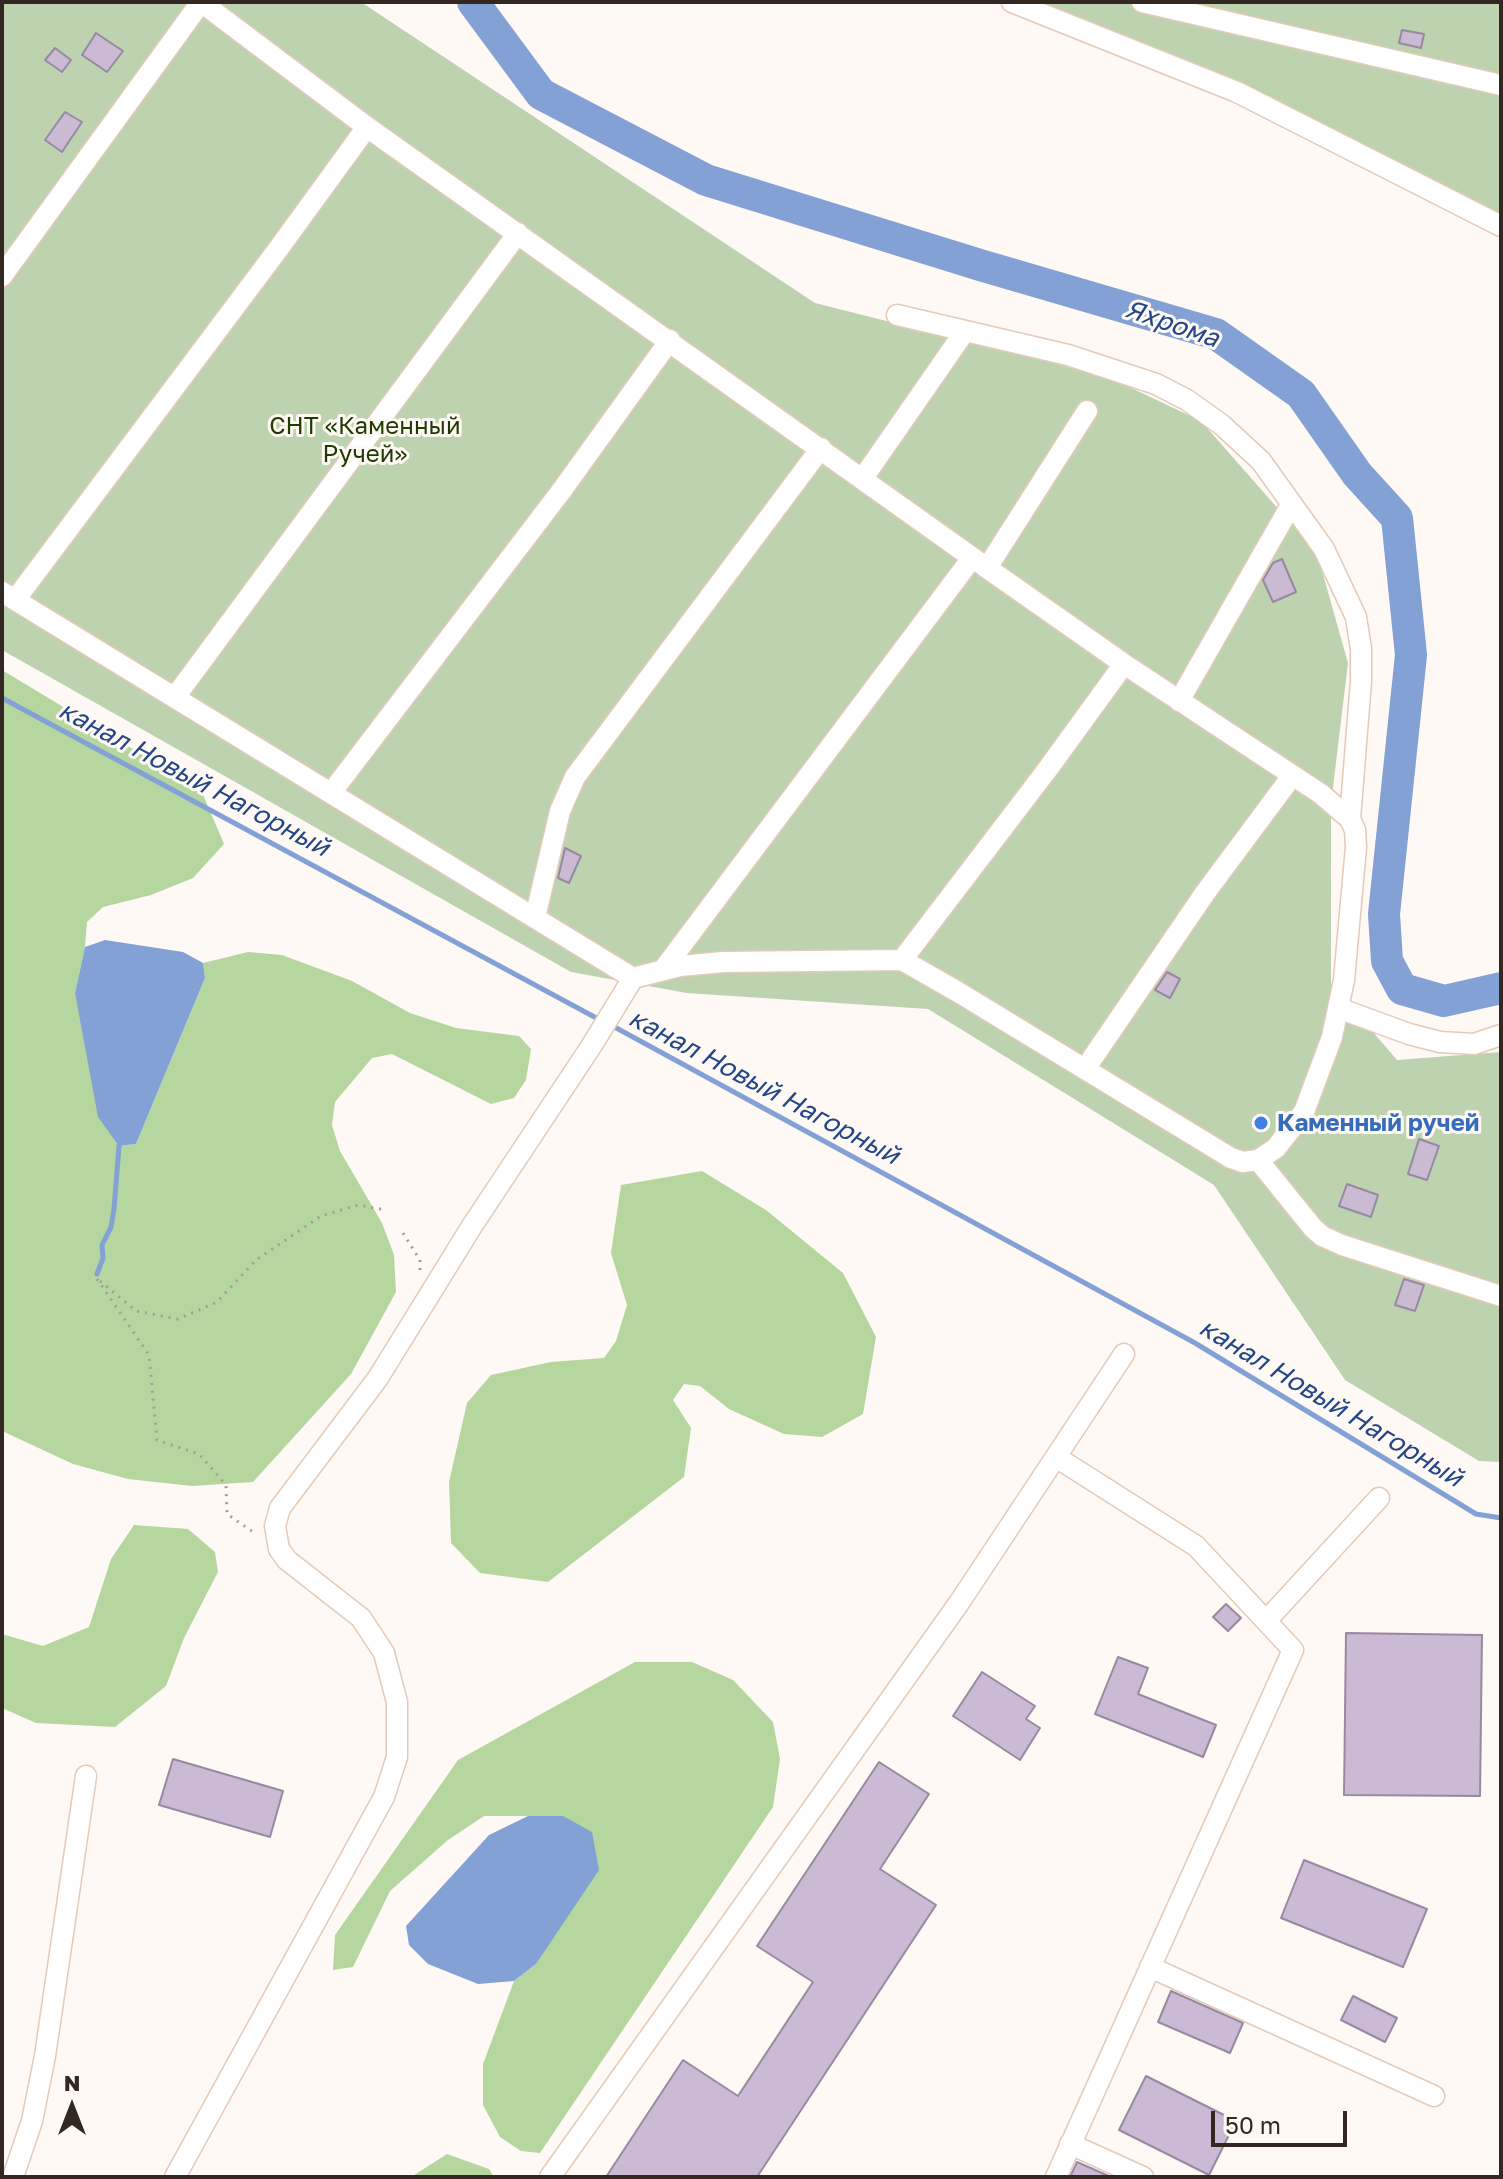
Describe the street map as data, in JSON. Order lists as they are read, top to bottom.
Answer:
{
  "water": ["Яхрома", "канал Новый Нагорный"],
  "parks": ["СНТ «Каменный Ручей»"],
  "places": ["Каменный ручей"],
  "scale_bar": "50 m",
  "north": "top"
}
